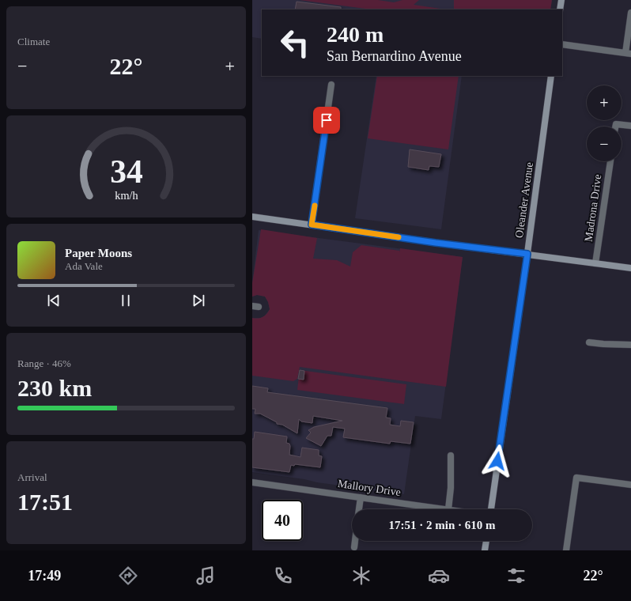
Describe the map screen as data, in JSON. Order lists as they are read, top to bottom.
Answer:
{
  "streets": {
    "street": ["Oleander Avenue", "Madrona Drive", "Mallory Drive"]
  },
  "page": {
    "tile": [
      "Climate",
      ["Range · 46%", "230 km"],
      ["Arrival", "17:51"]
    ],
    "turn": ["240 m", "San Bernardino Avenue"],
    "heat": ["−", "22°", "+"],
    "map_buttons": ["+", "−"],
    "song": ["Paper Moons", "Ada Vale"],
    "limit": "40",
    "trip": "17:51 · 2 min · 610 m",
    "tabs": ["17:49", "22°"],
    "gauge": ["34", "km/h"]
  }
}
